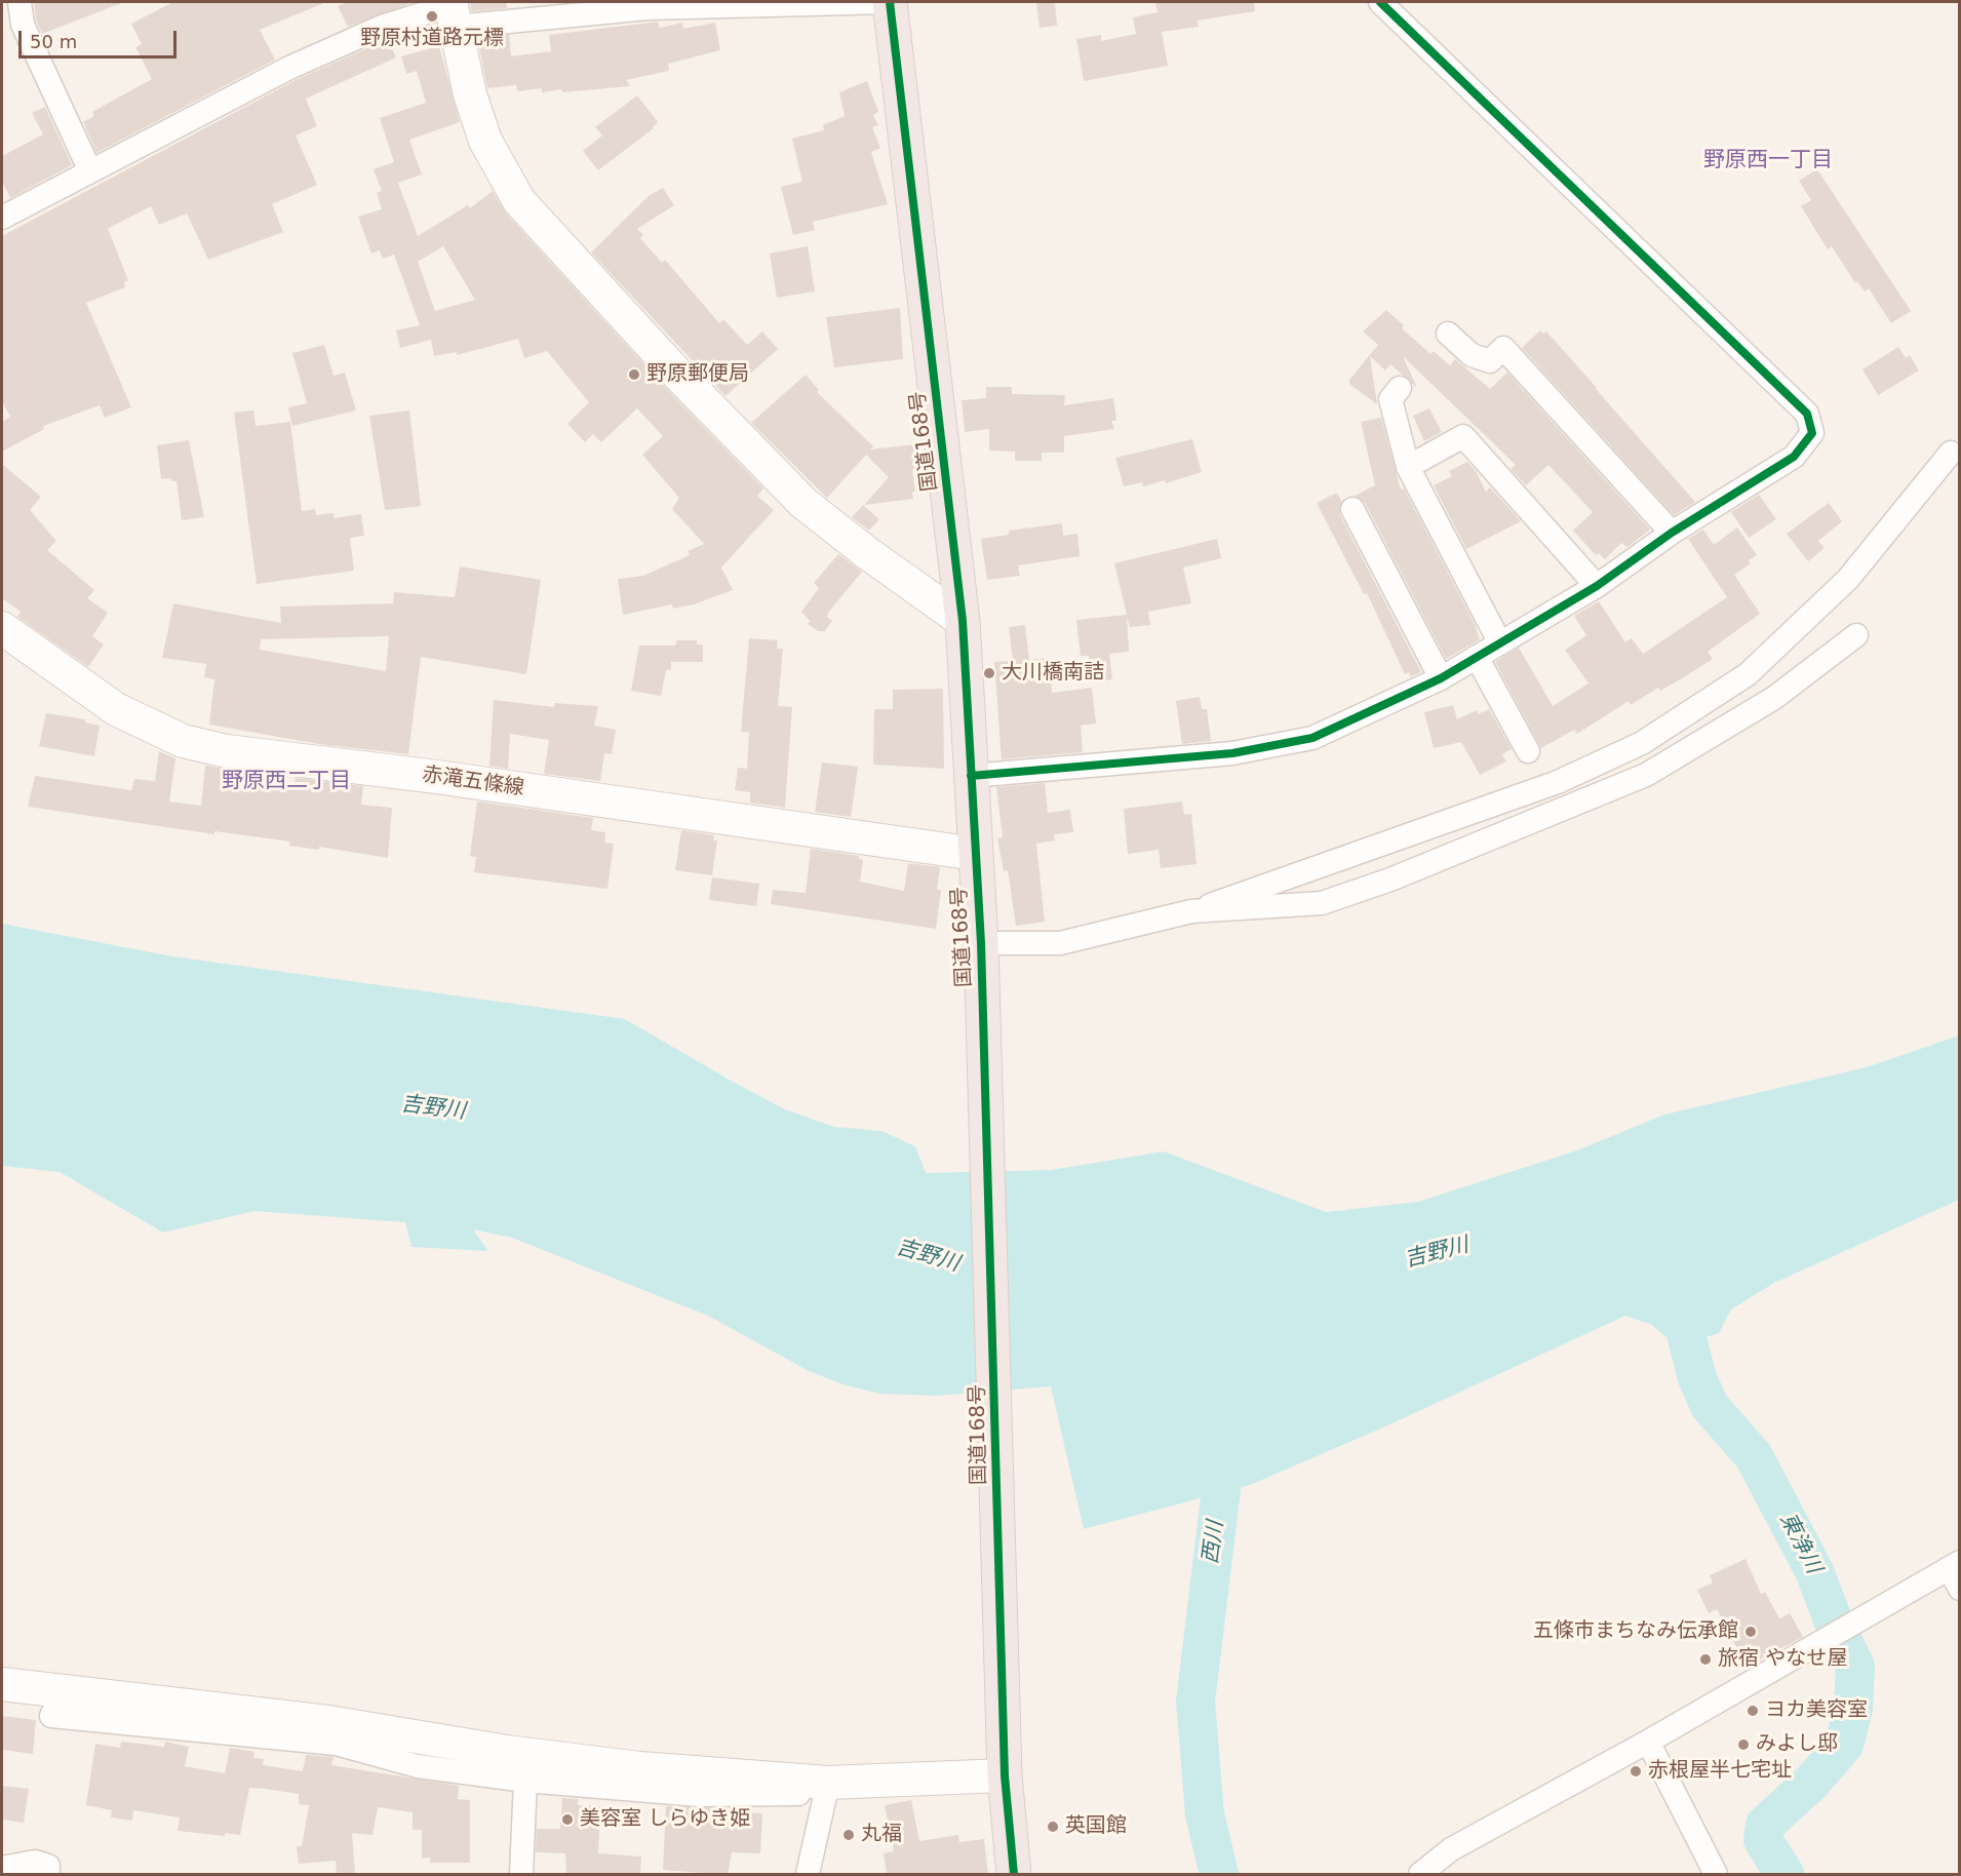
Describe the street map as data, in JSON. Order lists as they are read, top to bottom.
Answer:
{
  "streets": {
    "highway": ["国道168号"],
    "street": ["赤滝五條線"]
  },
  "crossings": [
    ["国道168号", "赤滝五條線"]
  ],
  "districts": ["野原西一丁目", "野原西二丁目"],
  "water": ["吉野川", "西川", "東浄川"],
  "places": [
    "野原村道路元標",
    "野原郵便局",
    "大川橋南詰",
    "五條市まちなみ伝承館",
    "旅宿 やなせ屋",
    "ヨカ美容室",
    "みよし邸",
    "赤根屋半七宅址",
    "美容室 しらゆき姫",
    "英国館",
    "丸福"
  ],
  "scale_bar": "50 m"
}
